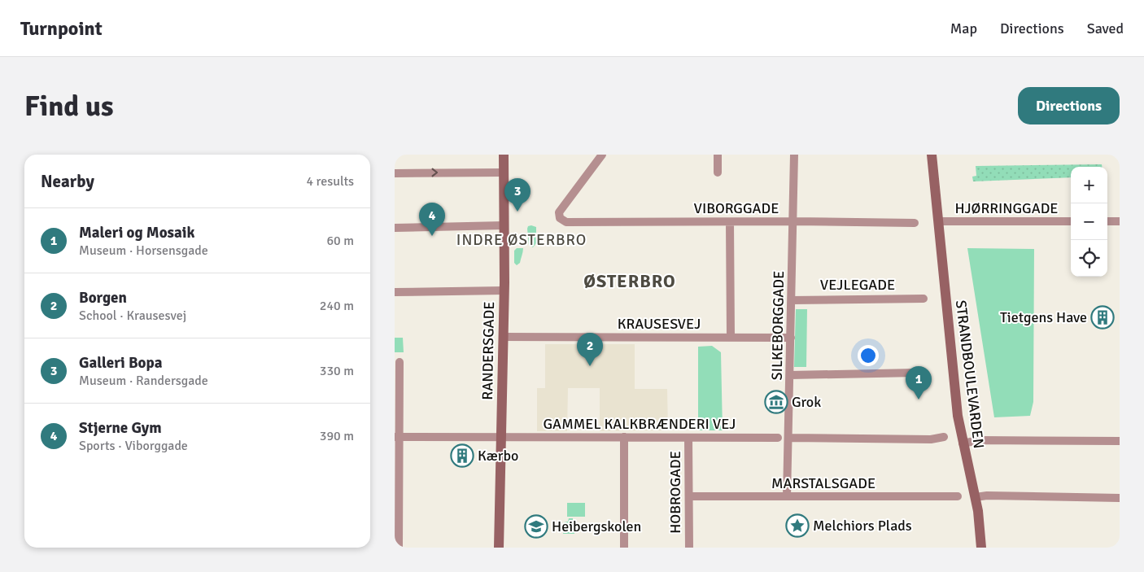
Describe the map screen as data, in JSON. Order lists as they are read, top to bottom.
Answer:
{
  "streets": {
    "street": [
      "VIBORGGADE",
      "HJØRRINGGADE",
      "VEJLEGADE",
      "KRAUSESVEJ",
      "SILKEBORGGADE",
      "RANDERSGADE",
      "STRANDBOULEVARDEN",
      "GAMMEL KALKBRÆNDERI VEJ",
      "MARSTALSGADE",
      "HOBROGADE"
    ]
  },
  "crossings": [
    ["VIBORGGADE", "SILKEBORGGADE"],
    ["HJØRRINGGADE", "STRANDBOULEVARDEN"],
    ["VEJLEGADE", "SILKEBORGGADE"],
    ["KRAUSESVEJ", "SILKEBORGGADE"],
    ["KRAUSESVEJ", "RANDERSGADE"],
    ["SILKEBORGGADE", "MARSTALSGADE"],
    ["RANDERSGADE", "GAMMEL KALKBRÆNDERI VEJ"],
    ["GAMMEL KALKBRÆNDERI VEJ", "HOBROGADE"],
    ["MARSTALSGADE", "HOBROGADE"]
  ],
  "districts": ["INDRE ØSTERBRO", "ØSTERBRO"],
  "places": {
    "building": ["Tietgens Have", "Kærbo"],
    "museum": ["Grok"],
    "place": ["Melchiors Plads"],
    "school or university": ["Heibergskolen"]
  },
  "page": {
    "header": "Turnpoint",
    "nav": ["Map", "Directions", "Saved"],
    "buttons": "Directions",
    "title": "Find us",
    "heading": ["Nearby", "4 results"],
    "map_buttons": ["+", "−"],
    "pins": [
      "3",
      "4",
      "2",
      "1"
    ],
    "list": [
      {
        "mark": "1",
        "name": "Maleri og Mosaik",
        "note": "Museum · Horsensgade",
        "value": "60 m"
      },
      {
        "mark": "2",
        "name": "Borgen",
        "note": "School · Krausesvej",
        "value": "240 m"
      },
      {
        "mark": "3",
        "name": "Galleri Bopa",
        "note": "Museum · Randersgade",
        "value": "330 m"
      },
      {
        "mark": "4",
        "name": "Stjerne Gym",
        "note": "Sports · Viborggade",
        "value": "390 m"
      }
    ]
  }
}
